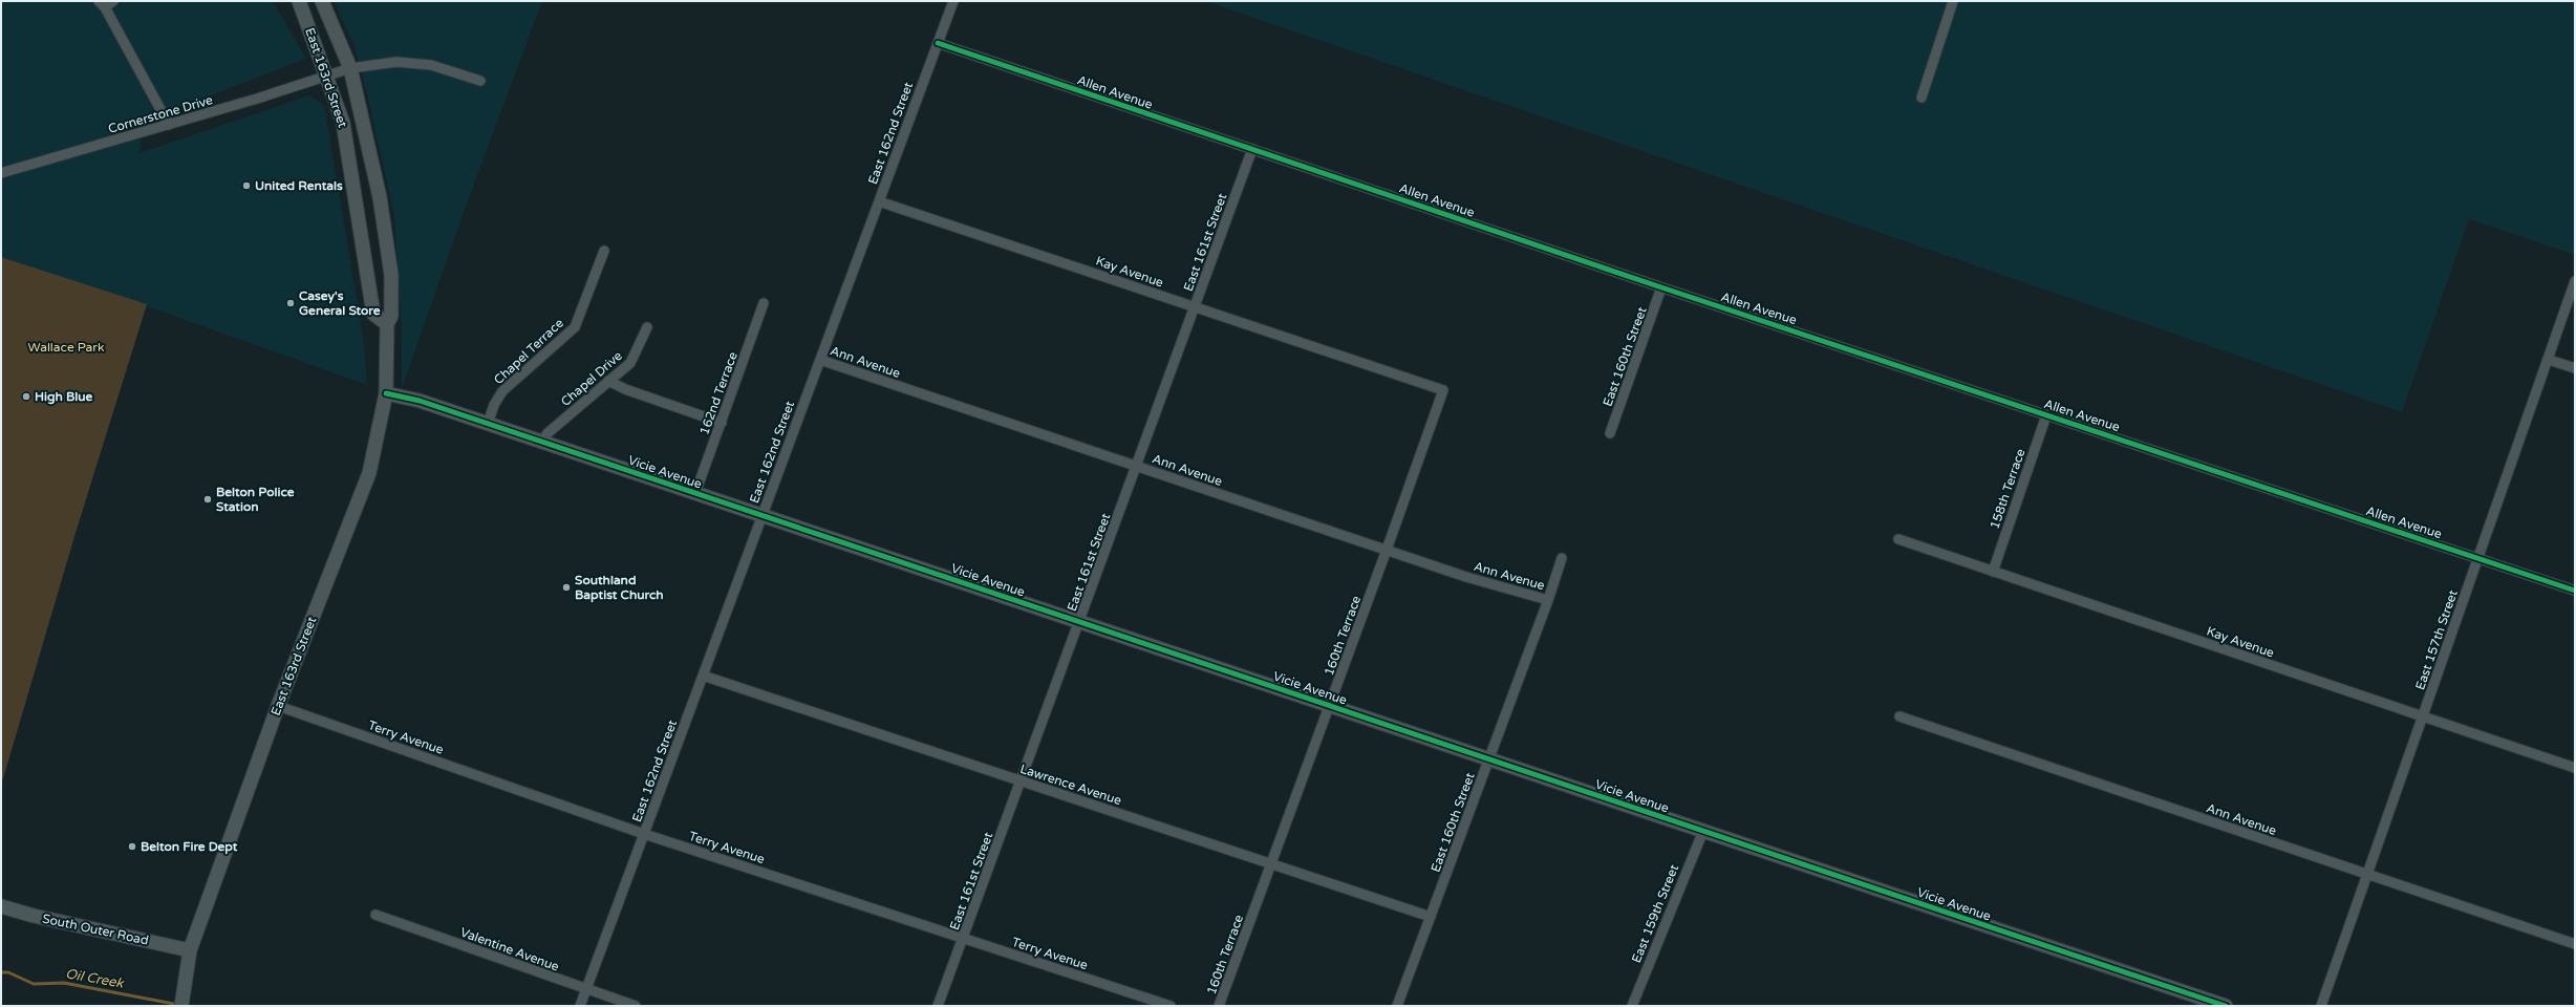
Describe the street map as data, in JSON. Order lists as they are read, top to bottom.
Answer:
{
  "streets": {
    "street": [
      "East 163rd Street",
      "Allen Avenue",
      "Cornerstone Drive",
      "East 162nd Street",
      "East 161st Street",
      "Kay Avenue",
      "Chapel Terrace",
      "East 160th Street",
      "Ann Avenue",
      "Chapel Drive",
      "162nd Terrace",
      "Vicie Avenue",
      "158th Terrace",
      "160th Terrace",
      "East 157th Street",
      "Terry Avenue",
      "Lawrence Avenue",
      "East 159th Street",
      "South Outer Road",
      "Valentine Avenue"
    ]
  },
  "crossings": [
    ["East 163rd Street", "Cornerstone Drive"],
    ["East 163rd Street", "Vicie Avenue"],
    ["East 163rd Street", "Terry Avenue"],
    ["East 163rd Street", "South Outer Road"],
    ["Allen Avenue", "East 162nd Street"],
    ["Allen Avenue", "East 161st Street"],
    ["Allen Avenue", "East 160th Street"],
    ["Allen Avenue", "158th Terrace"],
    ["Allen Avenue", "East 157th Street"],
    ["East 162nd Street", "Kay Avenue"],
    ["East 162nd Street", "Ann Avenue"],
    ["East 162nd Street", "Vicie Avenue"],
    ["East 162nd Street", "Terry Avenue"],
    ["East 162nd Street", "Lawrence Avenue"],
    ["East 162nd Street", "Valentine Avenue"],
    ["East 161st Street", "Kay Avenue"],
    ["East 161st Street", "Ann Avenue"],
    ["East 161st Street", "Vicie Avenue"],
    ["East 161st Street", "Terry Avenue"],
    ["East 161st Street", "Lawrence Avenue"],
    ["Kay Avenue", "158th Terrace"],
    ["Kay Avenue", "160th Terrace"],
    ["Kay Avenue", "East 157th Street"],
    ["Chapel Terrace", "Vicie Avenue"],
    ["East 160th Street", "Ann Avenue"],
    ["East 160th Street", "Vicie Avenue"],
    ["East 160th Street", "Lawrence Avenue"],
    ["Ann Avenue", "160th Terrace"],
    ["Ann Avenue", "East 157th Street"],
    ["Chapel Drive", "Vicie Avenue"],
    ["162nd Terrace", "Vicie Avenue"],
    ["Vicie Avenue", "160th Terrace"],
    ["Vicie Avenue", "East 159th Street"],
    ["160th Terrace", "Lawrence Avenue"]
  ],
  "water": ["Oil Creek"],
  "parks": ["Wallace Park"],
  "places": [
    "United Rentals",
    "Casey's General Store",
    "High Blue",
    "Belton Police Station",
    "Southland Baptist Church",
    "Belton Fire Dept"
  ]
}
